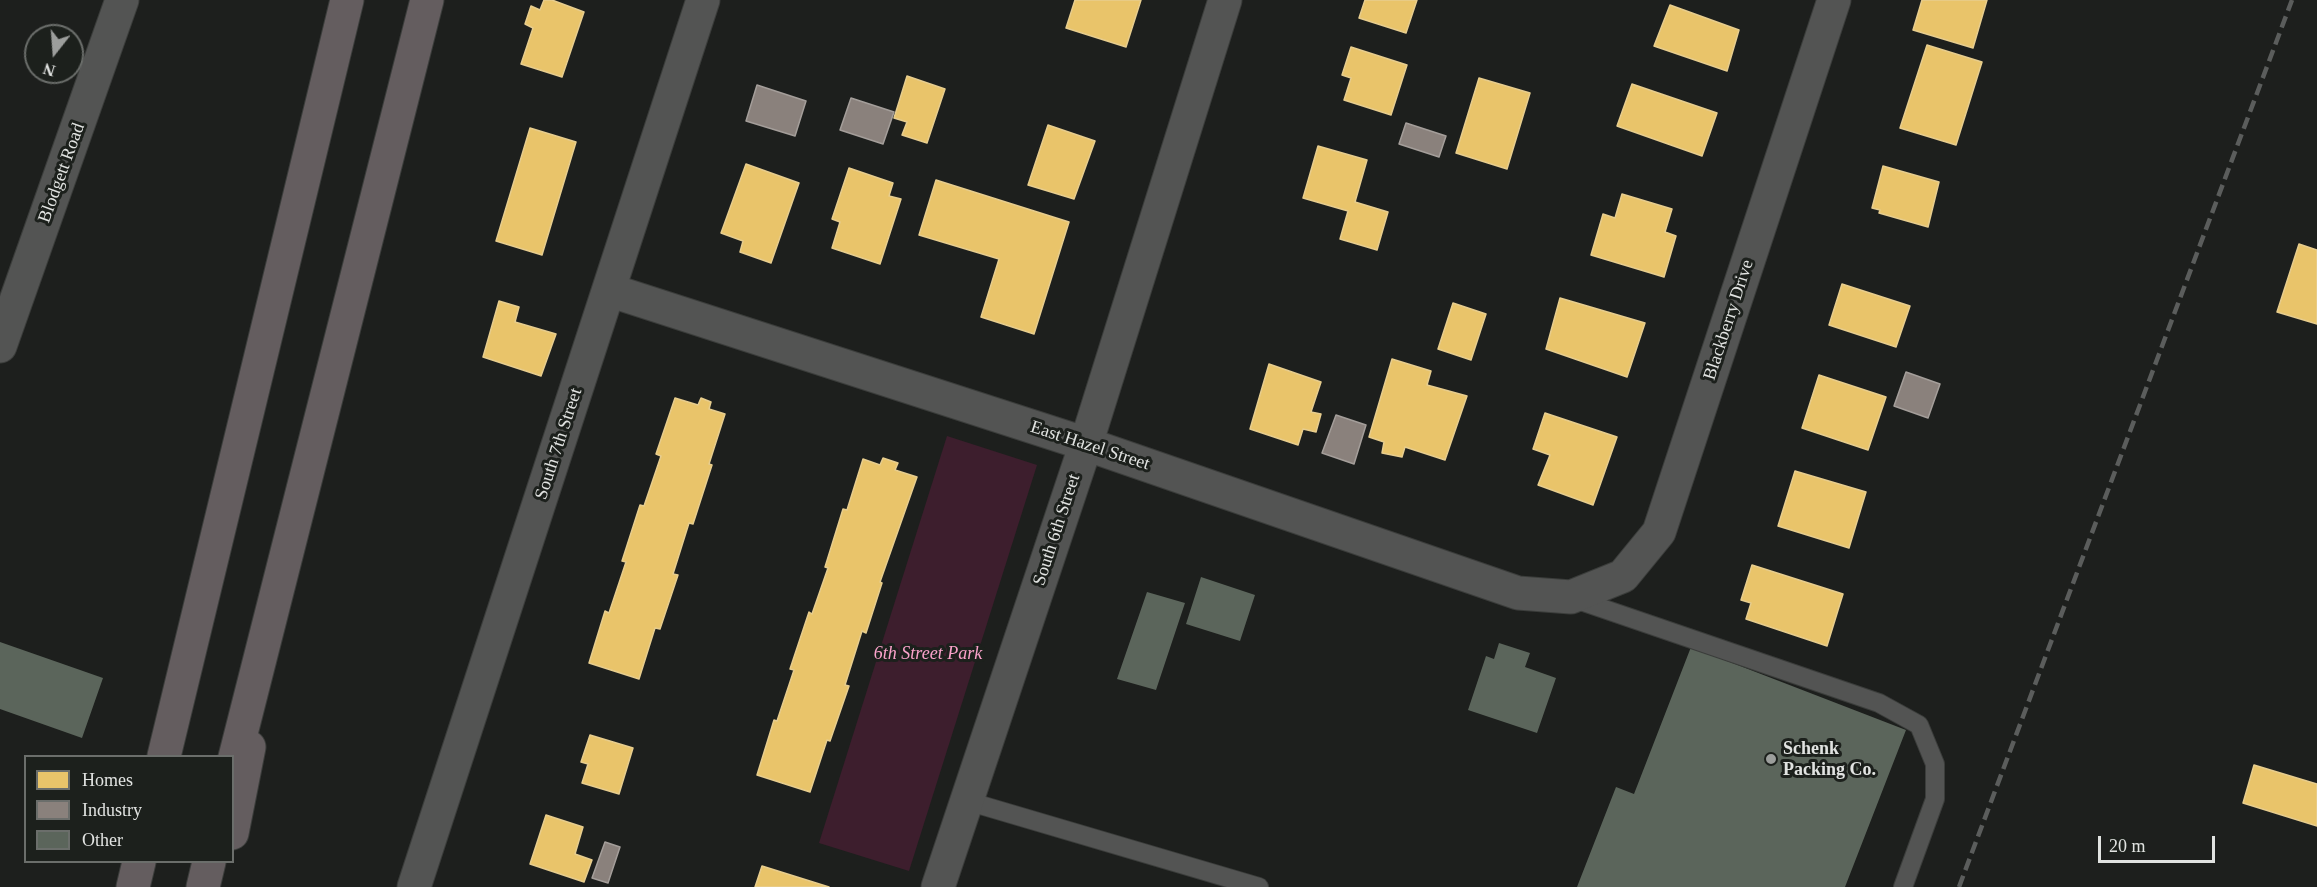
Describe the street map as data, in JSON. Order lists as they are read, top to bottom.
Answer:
{
  "streets": {
    "street": [
      "Blodgett Road",
      "Blackberry Drive",
      "South 7th Street",
      "East Hazel Street",
      "South 6th Street"
    ]
  },
  "crossings": [
    ["Blackberry Drive", "East Hazel Street"],
    ["South 7th Street", "East Hazel Street"],
    ["East Hazel Street", "South 6th Street"]
  ],
  "parks": ["6th Street Park"],
  "places": ["Schenk Packing Co."],
  "legend": ["Homes", "Industry", "Other"],
  "scale_bar": "20 m",
  "north": "bottom"
}
